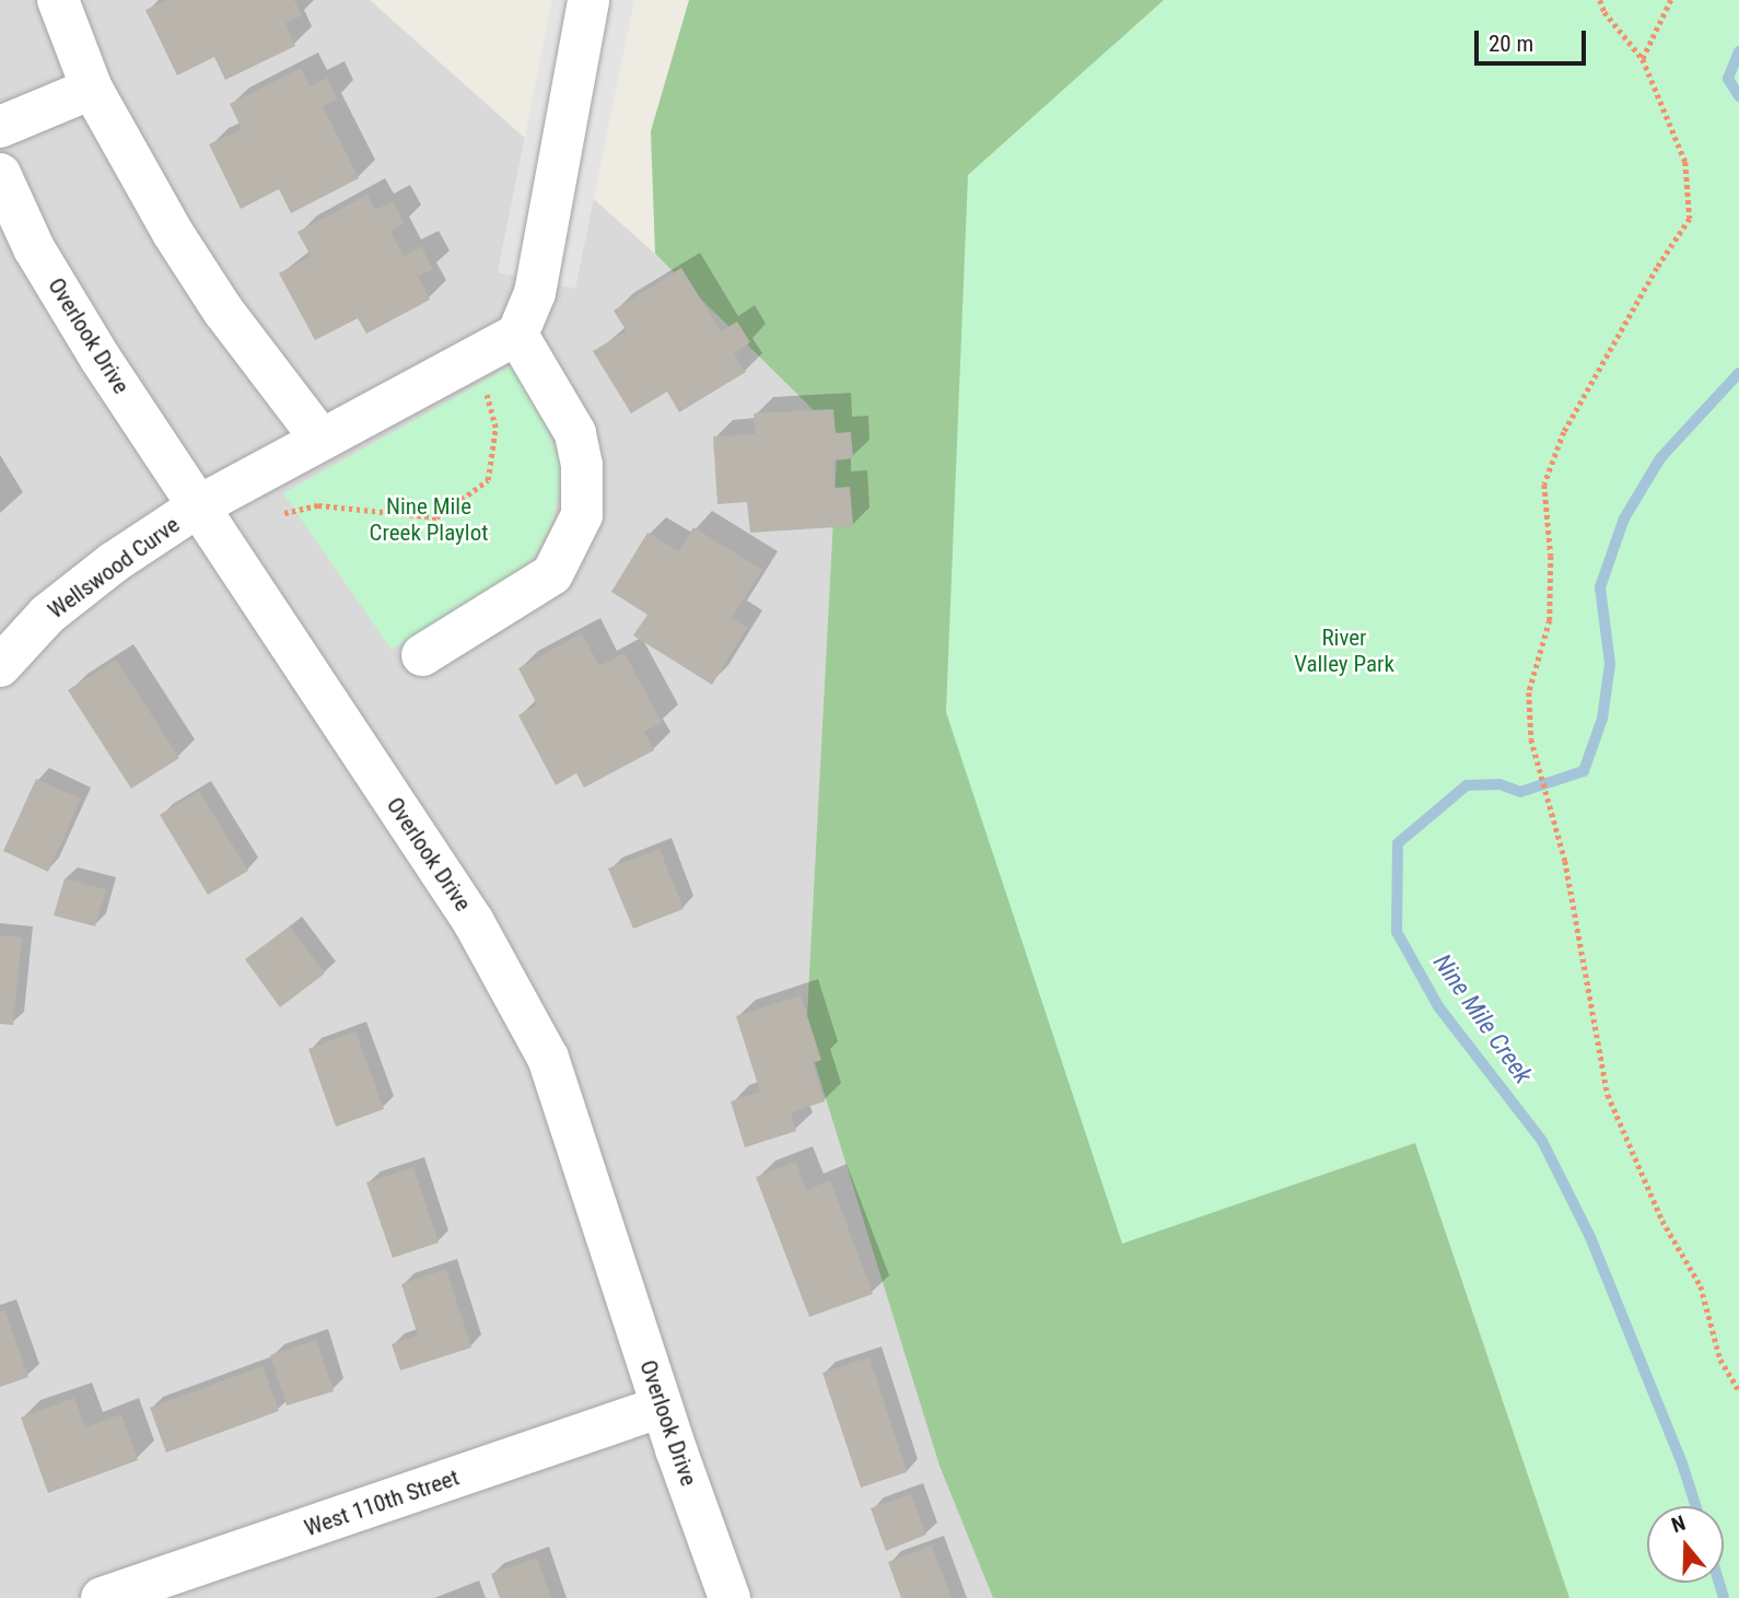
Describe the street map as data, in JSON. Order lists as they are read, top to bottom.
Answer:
{
  "streets": {
    "street": ["Overlook Drive", "Wellswood Curve", "West 110th Street"]
  },
  "crossings": [
    ["Overlook Drive", "Wellswood Curve"],
    ["Overlook Drive", "West 110th Street"]
  ],
  "water": ["Nine Mile Creek"],
  "parks": ["Nine Mile Creek Playlot", "River Valley Park"],
  "scale_bar": "20 m",
  "north": "top"
}
